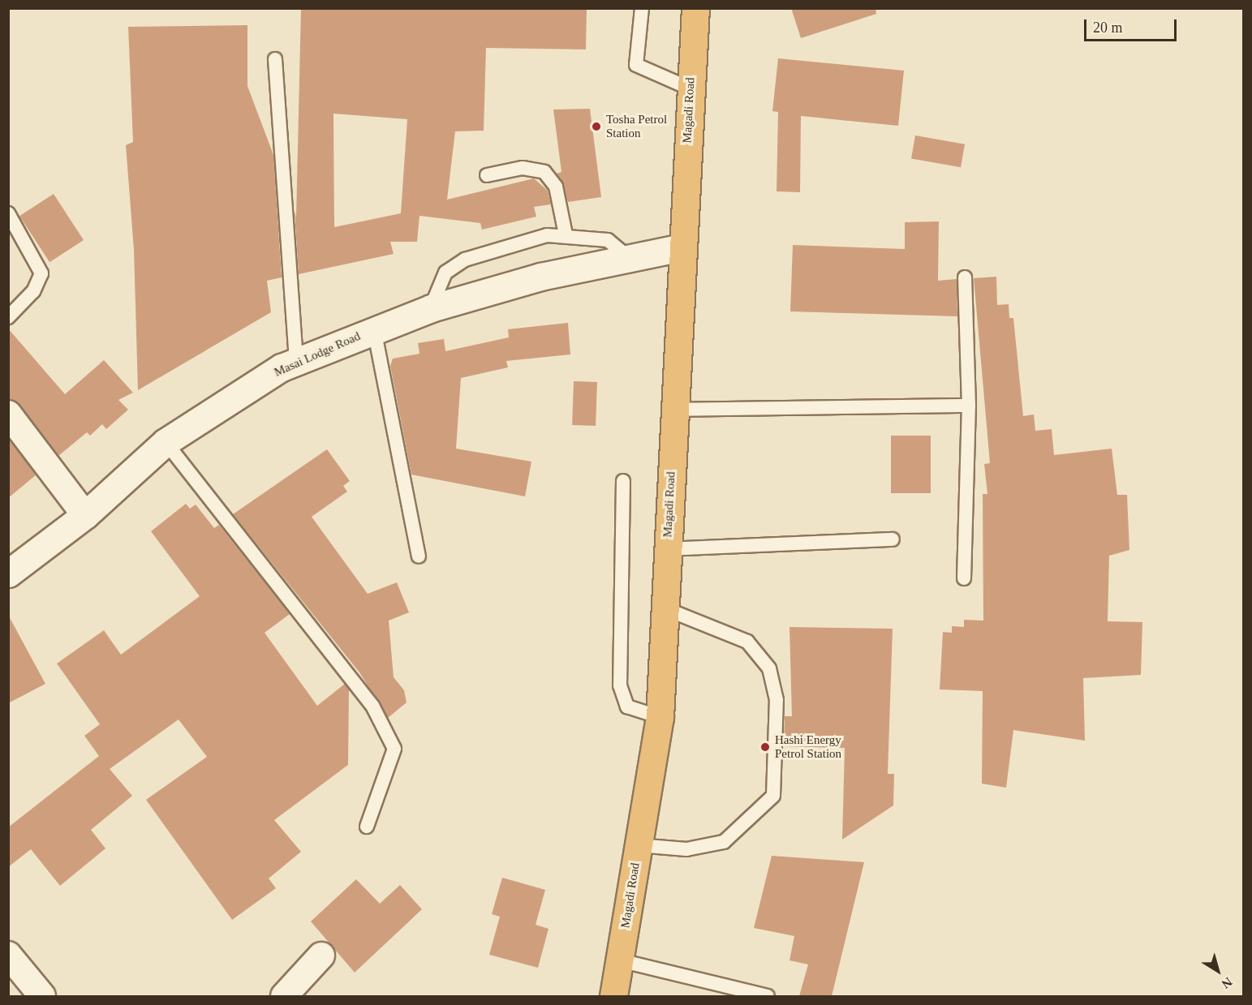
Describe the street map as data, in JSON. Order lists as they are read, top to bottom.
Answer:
{
  "streets": {
    "highway": ["Magadi Road"],
    "street": ["Masai Lodge Road"]
  },
  "crossings": [
    ["Magadi Road", "Masai Lodge Road"]
  ],
  "places": ["Tosha Petrol Station", "Hashi Energy Petrol Station"],
  "scale_bar": "20 m",
  "north": "bottom right"
}
